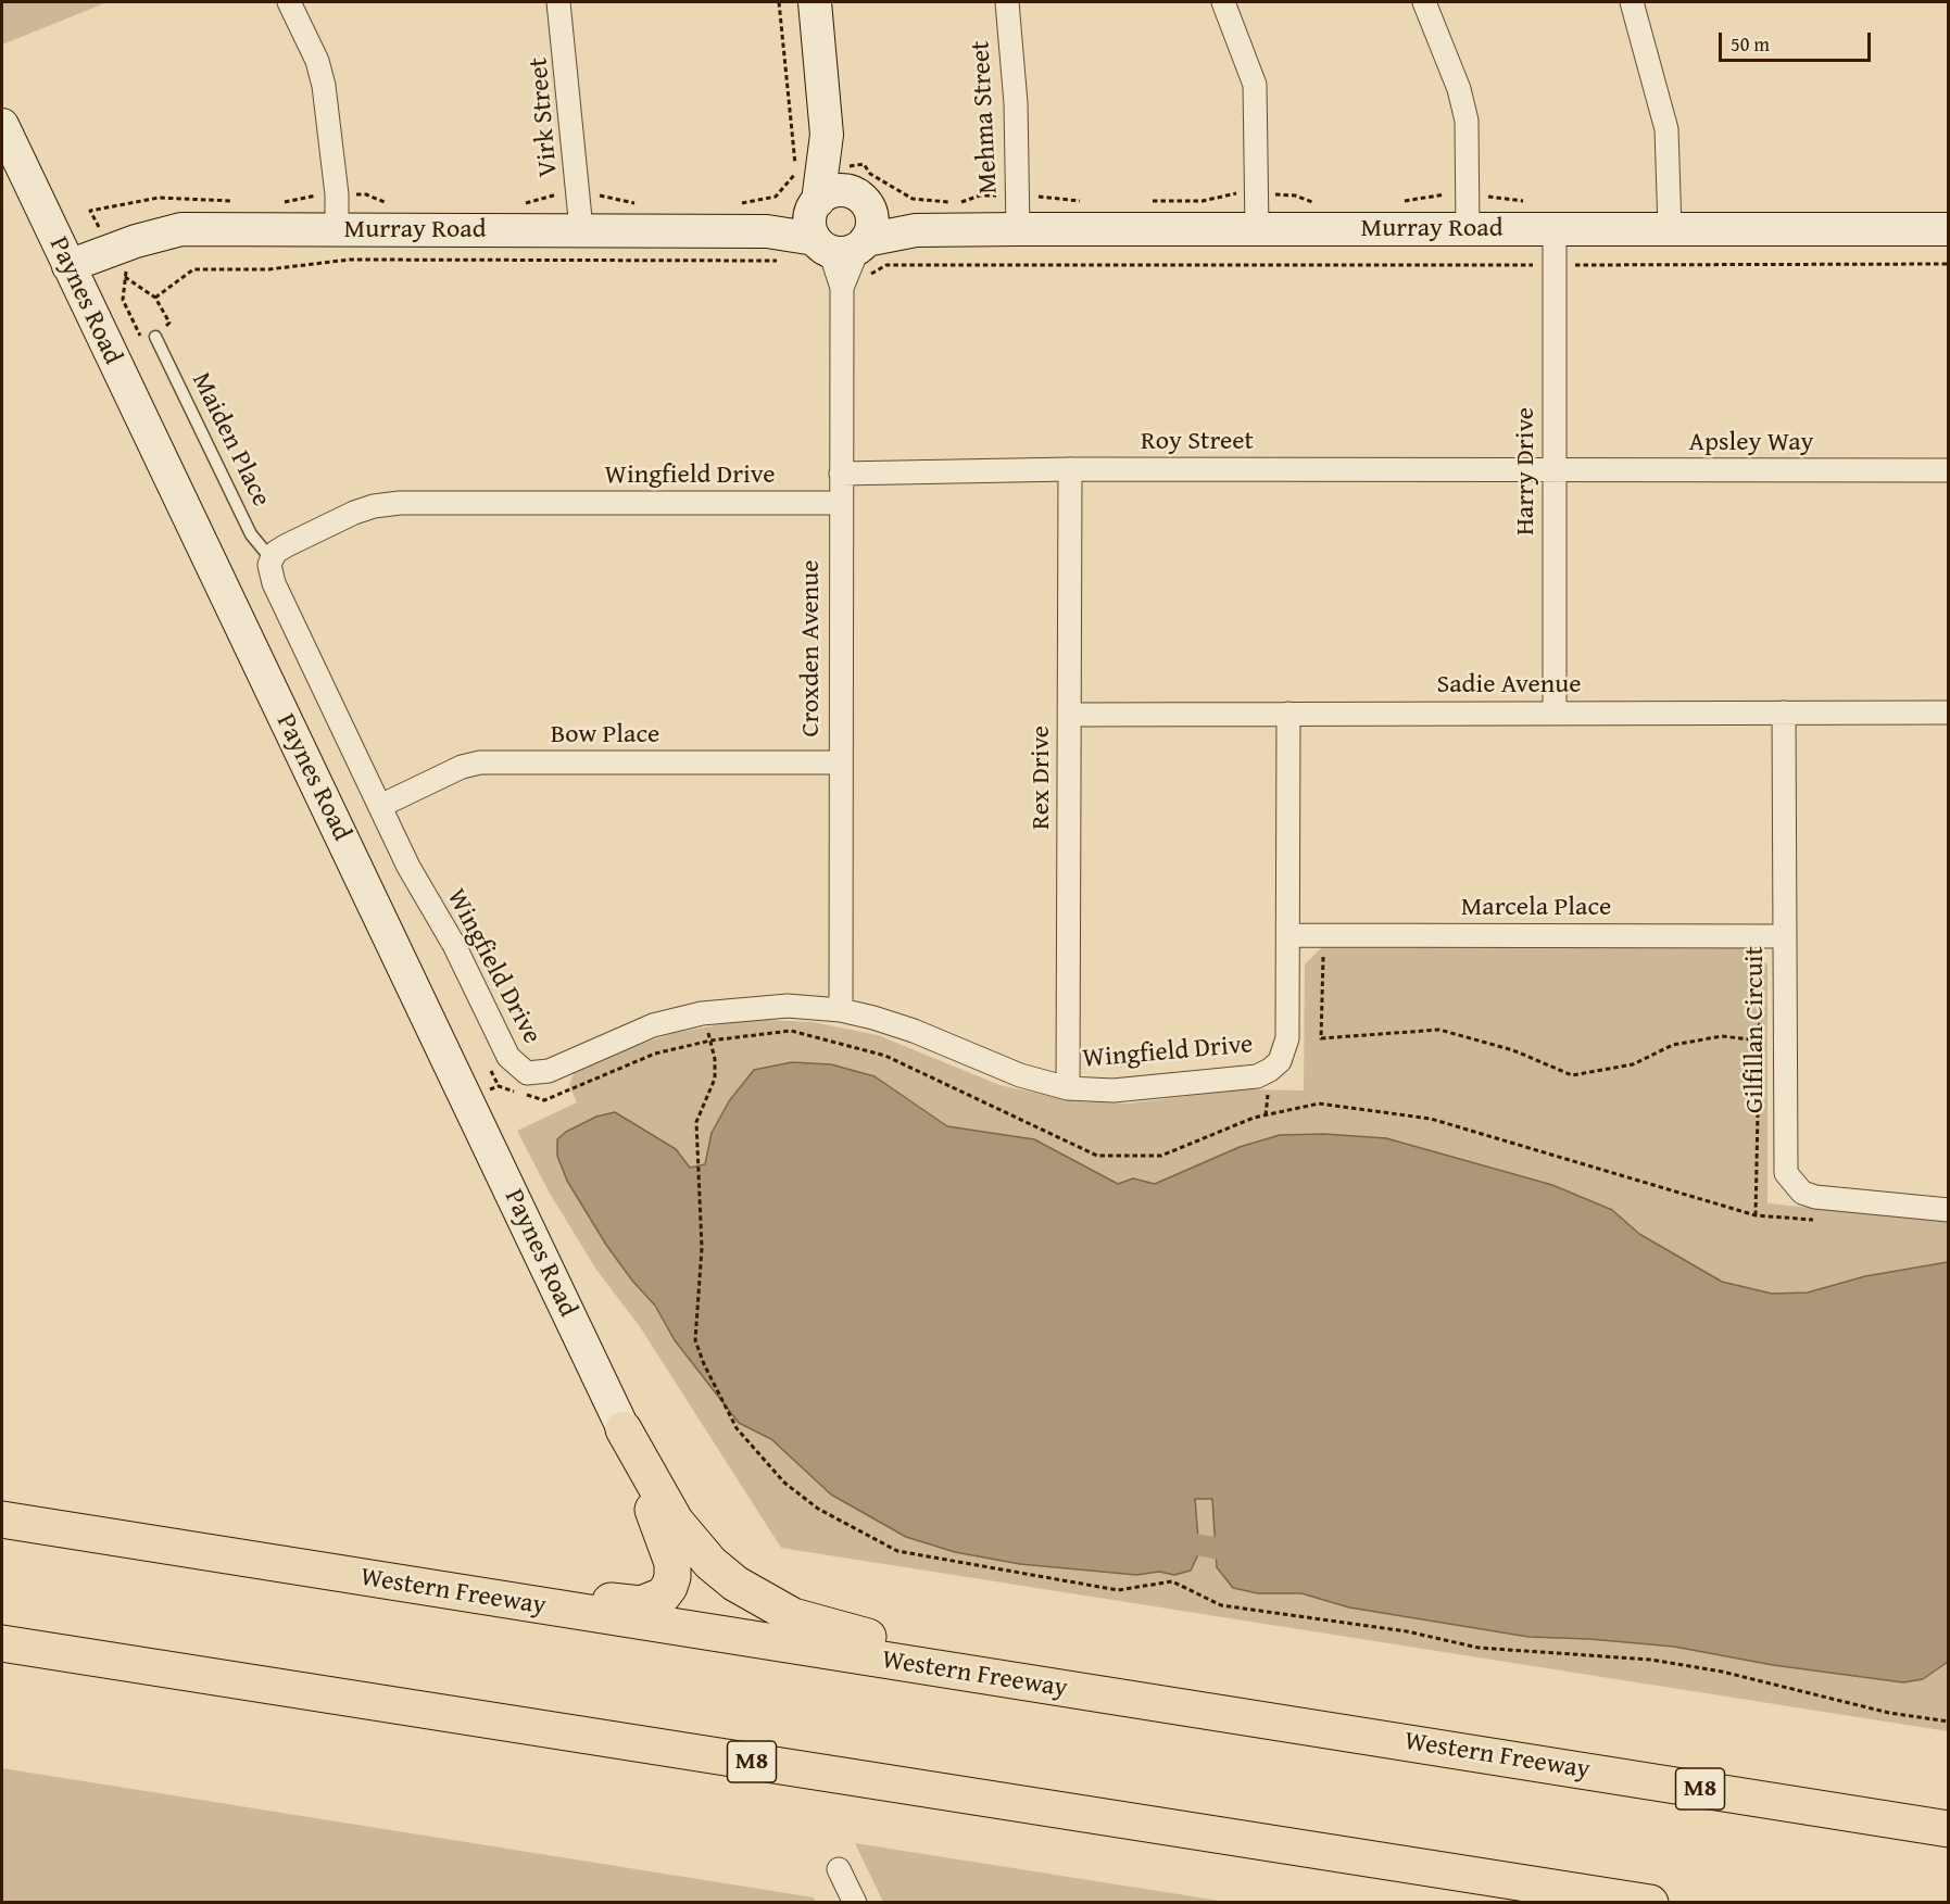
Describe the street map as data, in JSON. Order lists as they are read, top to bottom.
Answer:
{
  "streets": {
    "highway": ["Western Freeway", "M8"],
    "street": [
      "Virk Street",
      "Mehma Street",
      "Murray Road",
      "Paynes Road",
      "Roy Street",
      "Apsley Way",
      "Harry Drive",
      "Wingfield Drive",
      "Croxden Avenue",
      "Sadie Avenue",
      "Bow Place",
      "Rex Drive",
      "Marcela Place",
      "Gilfillan Circuit"
    ],
    "lane": ["Maiden Place"]
  },
  "crossings": [
    ["Virk Street", "Murray Road"],
    ["Mehma Street", "Murray Road"],
    ["Murray Road", "Paynes Road"],
    ["Murray Road", "Harry Drive"],
    ["Murray Road", "Croxden Avenue"],
    ["Maiden Place", "Wingfield Drive"],
    ["Roy Street", "Apsley Way"],
    ["Roy Street", "Harry Drive"],
    ["Roy Street", "Croxden Avenue"],
    ["Roy Street", "Rex Drive"],
    ["Apsley Way", "Harry Drive"],
    ["Harry Drive", "Sadie Avenue"],
    ["Wingfield Drive", "Croxden Avenue"],
    ["Wingfield Drive", "Sadie Avenue"],
    ["Wingfield Drive", "Bow Place"],
    ["Wingfield Drive", "Rex Drive"],
    ["Wingfield Drive", "Marcela Place"],
    ["Croxden Avenue", "Bow Place"],
    ["Sadie Avenue", "Rex Drive"],
    ["Sadie Avenue", "Gilfillan Circuit"],
    ["Marcela Place", "Gilfillan Circuit"]
  ],
  "scale_bar": "50 m"
}
